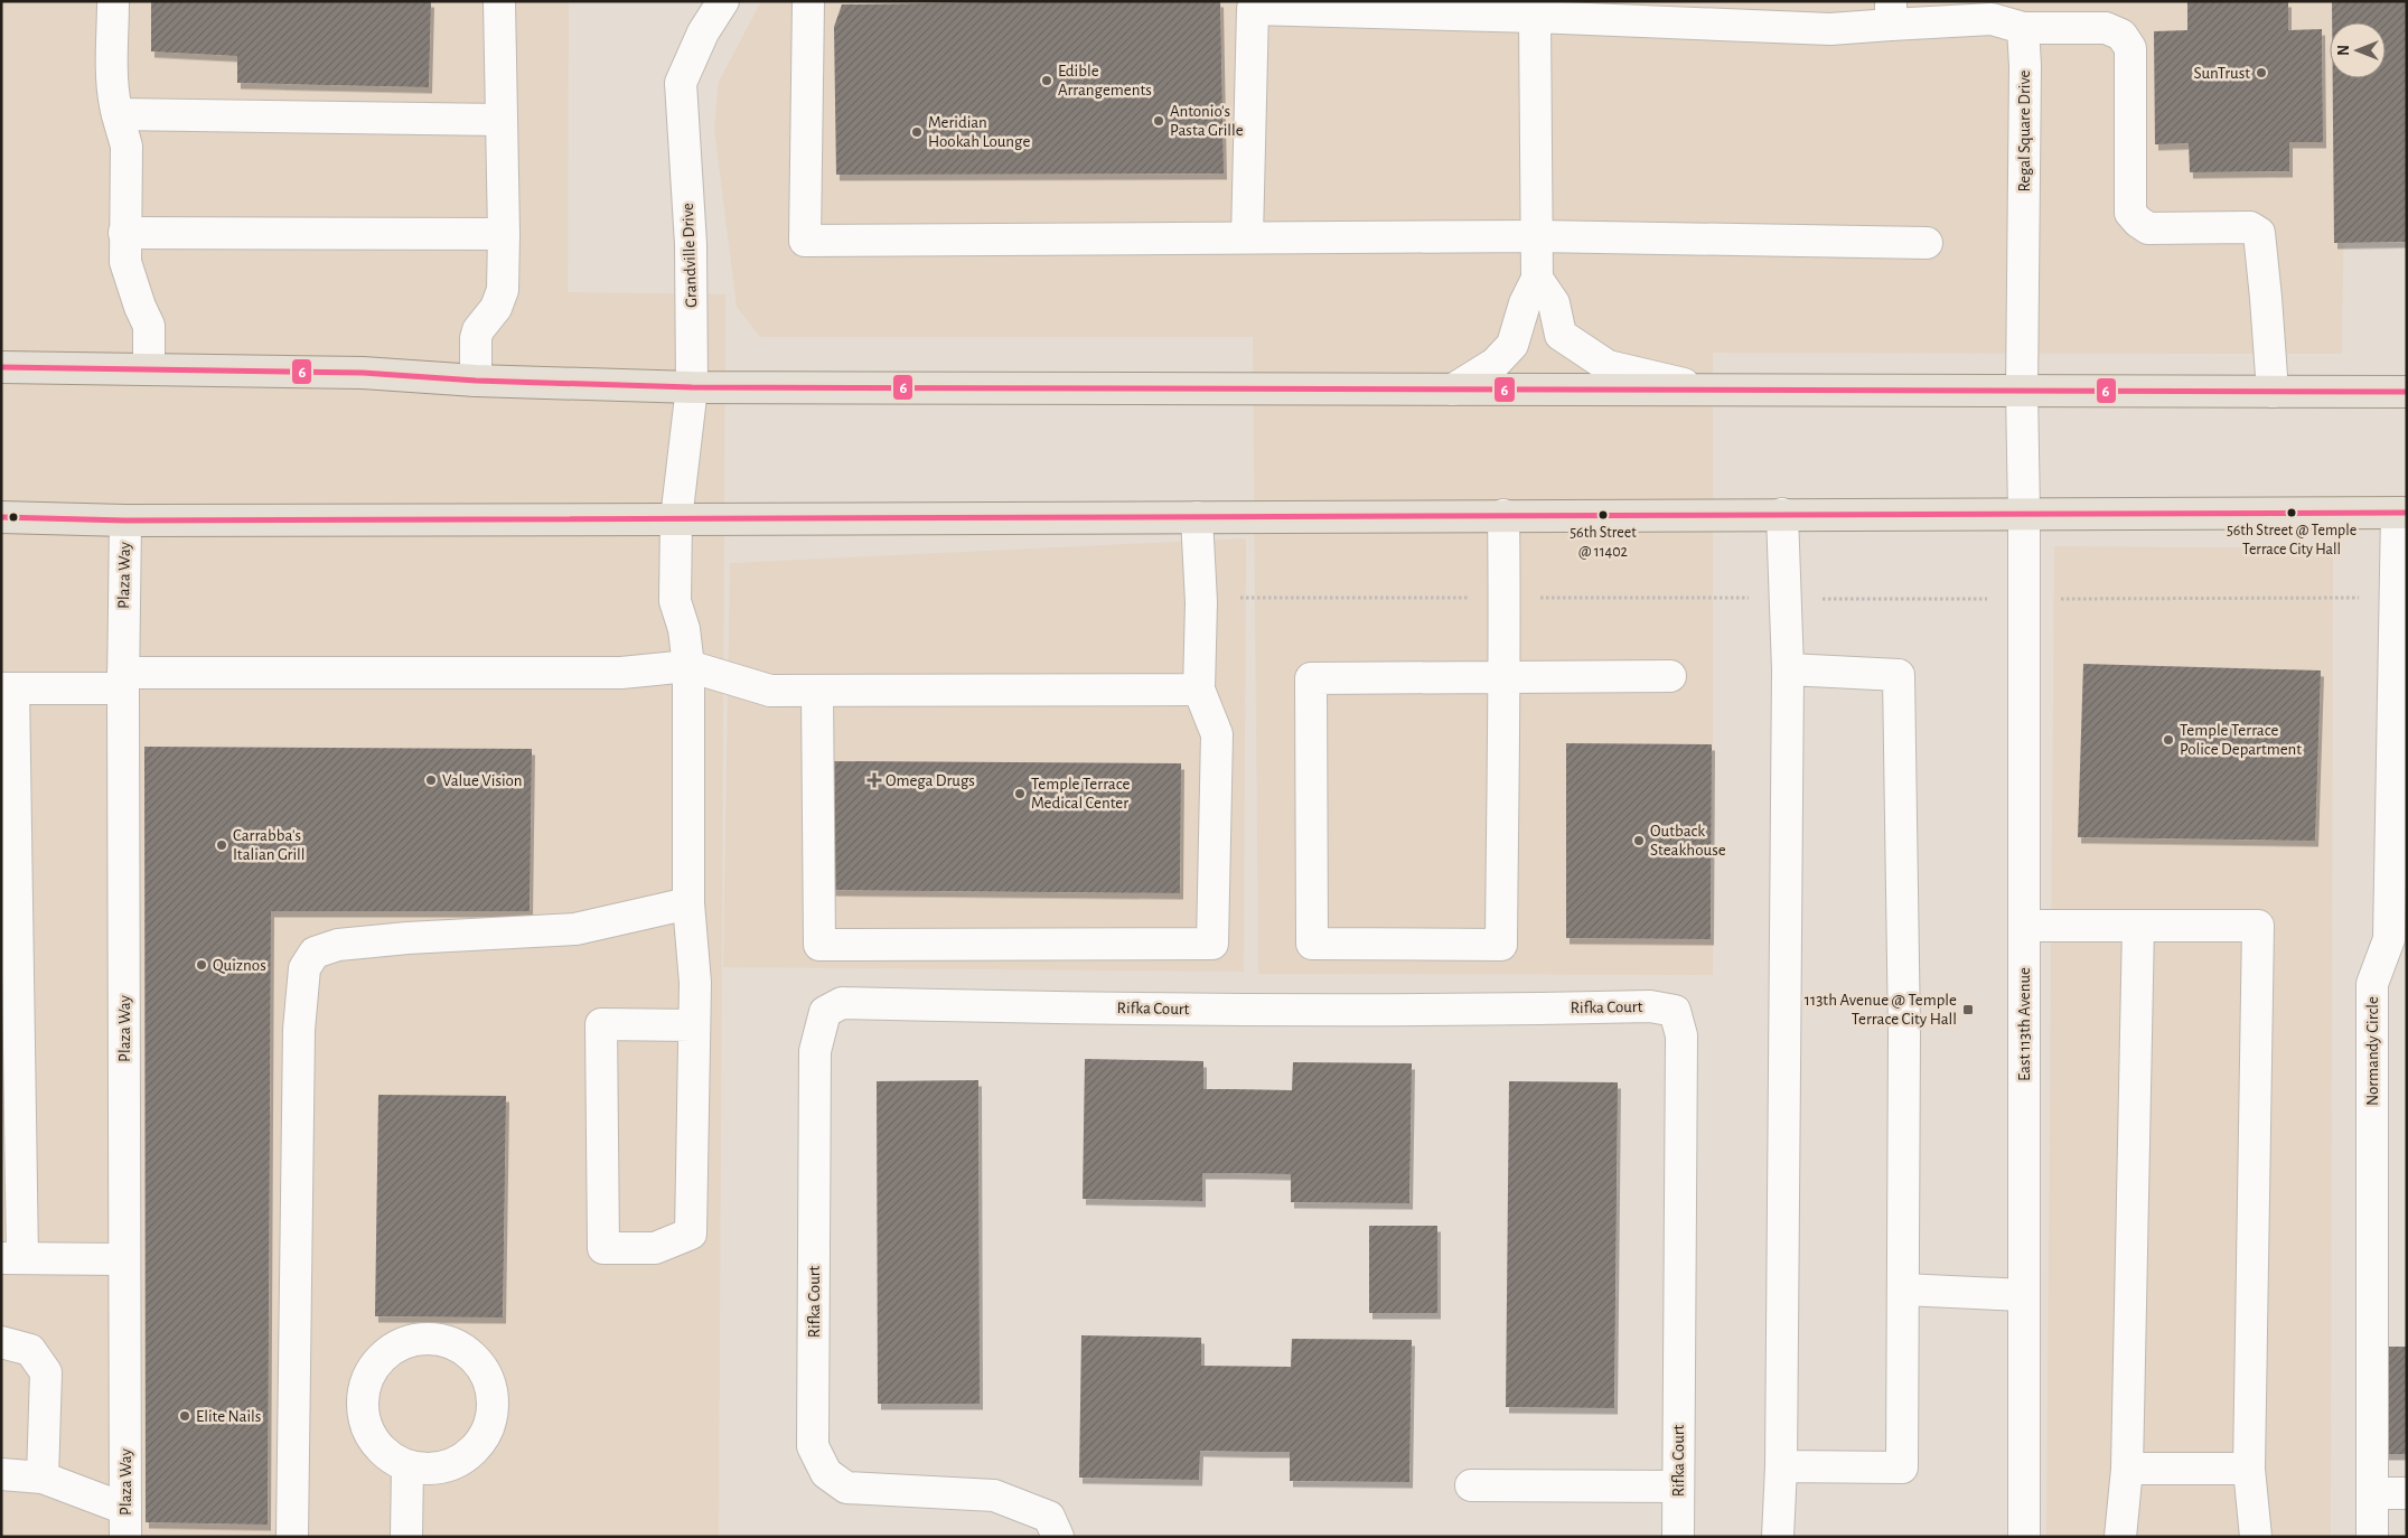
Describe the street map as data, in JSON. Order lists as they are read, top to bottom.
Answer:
{
  "streets": {
    "street": [
      "Regal Square Drive",
      "Grandville Drive",
      "Plaza Way",
      "Rifka Court",
      "East 113th Avenue",
      "Normandy Circle"
    ]
  },
  "crossings": [
    ["Regal Square Drive", "East 113th Avenue"]
  ],
  "places": {
    "other": [
      "SunTrust",
      "Edible Arrangements",
      "Antonio's Pasta Grille",
      "Meridian Hookah Lounge",
      "56th Street @ Temple Terrace City Hall",
      "56th Street @ 11402",
      "Temple Terrace Police Department",
      "Value Vision",
      "Temple Terrace Medical Center",
      "Outback Steakhouse",
      "Carrabba's Italian Grill",
      "Quiznos",
      "Elite Nails"
    ],
    "health": ["Omega Drugs"],
    "transit": ["113th Avenue @ Temple Terrace City Hall"]
  },
  "lines": ["transit line 6"],
  "north": "left"
}
